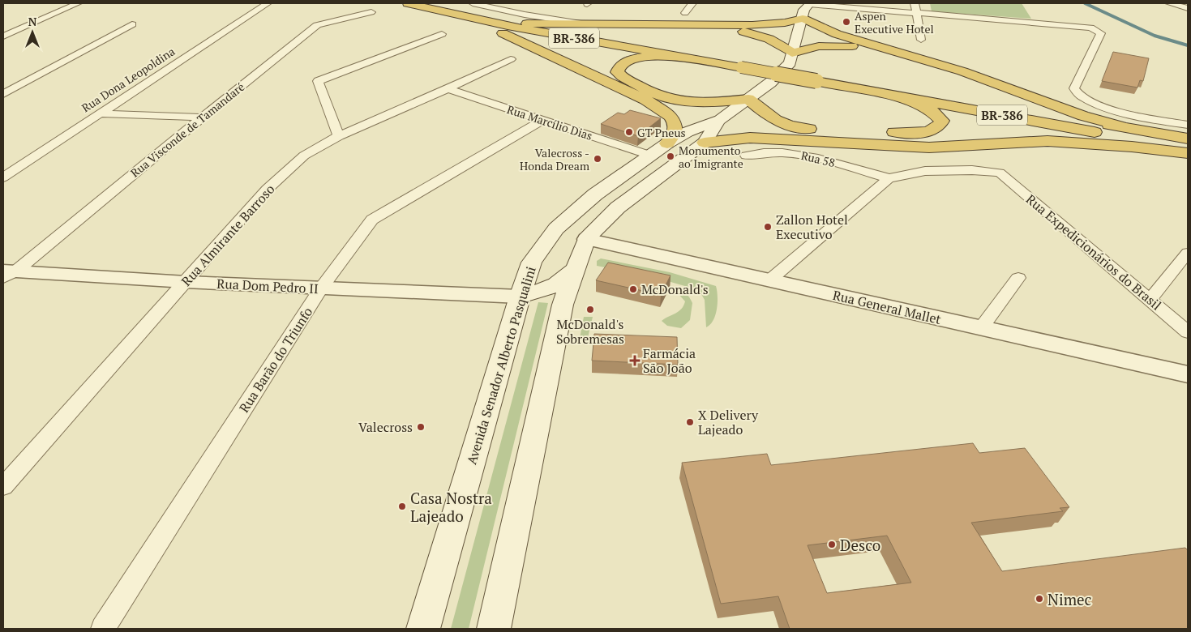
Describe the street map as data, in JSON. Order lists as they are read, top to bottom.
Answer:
{
  "streets": {
    "highway": ["BR-386"],
    "main road": ["Avenida Senador Alberto Pasqualini"],
    "street": [
      "Rua Dona Leopoldina",
      "Rua Marcílio Dias",
      "Rua Visconde de Tamandaré",
      "Rua 58",
      "Rua Almirante Barroso",
      "Rua Expedicionários do Brasil",
      "Rua Dom Pedro II",
      "Rua General Mallet",
      "Rua Barão do Triunfo"
    ]
  },
  "crossings": [
    ["Rua Marcílio Dias", "Rua Almirante Barroso"],
    ["Rua Marcílio Dias", "Rua Barão do Triunfo"],
    ["Rua Marcílio Dias", "Avenida Senador Alberto Pasqualini"],
    ["Rua Visconde de Tamandaré", "Rua Dom Pedro II"],
    ["Rua 58", "Rua Expedicionários do Brasil"],
    ["Rua Almirante Barroso", "Rua Dom Pedro II"],
    ["Rua Dom Pedro II", "Rua Barão do Triunfo"],
    ["Rua Dom Pedro II", "Avenida Senador Alberto Pasqualini"],
    ["Rua General Mallet", "Avenida Senador Alberto Pasqualini"]
  ],
  "places": {
    "other": [
      "Aspen Executive Hotel",
      "GT Pneus",
      "Monumento ao Imigrante",
      "Valecross - Honda Dream",
      "Zallon Hotel Executivo",
      "McDonald's",
      "McDonald's Sobremesas",
      "X Delivery Lajeado",
      "Valecross",
      "Casa Nostra Lajeado",
      "Desco",
      "Nimec"
    ],
    "health": ["Farmácia São João"]
  },
  "north": "top"
}
